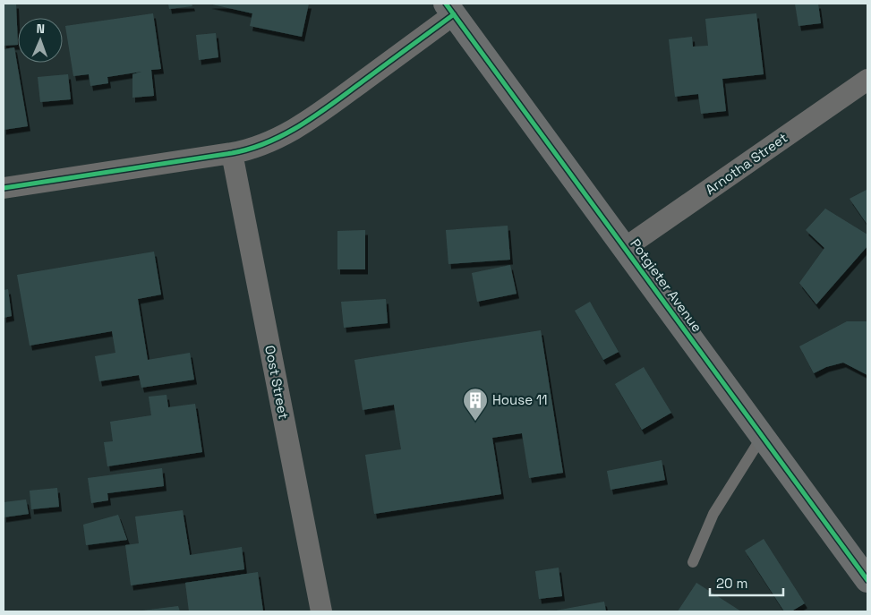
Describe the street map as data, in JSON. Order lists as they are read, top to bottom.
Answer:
{
  "streets": {
    "street": ["Arnotha Street", "Potgieter Avenue", "Oost Street"]
  },
  "crossings": [
    ["Arnotha Street", "Potgieter Avenue"]
  ],
  "places": {
    "building": ["House 11"]
  },
  "scale_bar": "20 m",
  "north": "top"
}
